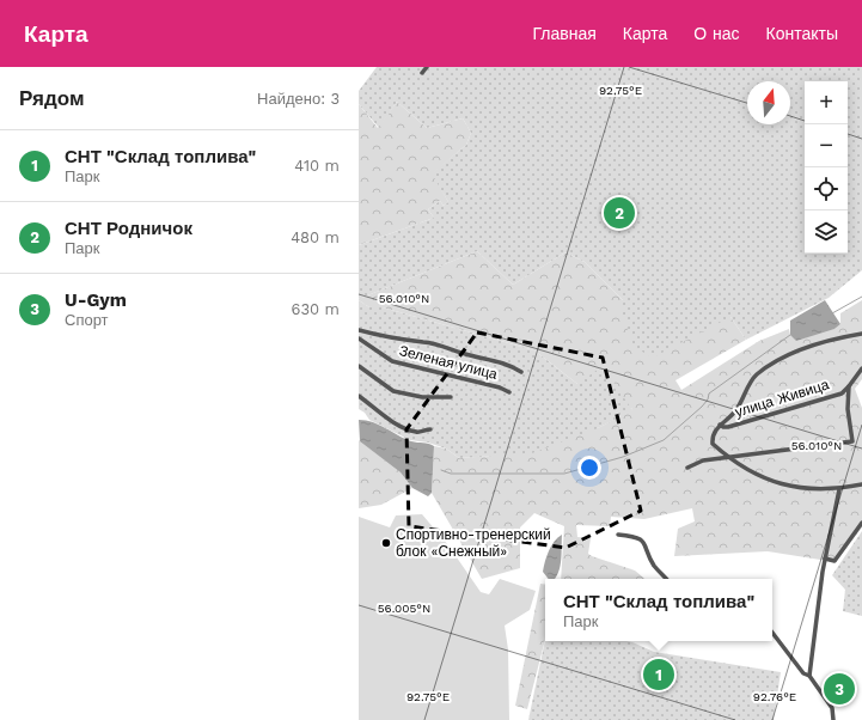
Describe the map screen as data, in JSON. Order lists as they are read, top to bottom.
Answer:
{
  "streets": {
    "street": ["Зеленая улица", "улица Живица"]
  },
  "places": ["Спортивно-тренерский блок «Снежный»"],
  "north": "top",
  "page": {
    "header": "Карта",
    "nav": [
      "Главная",
      "Карта",
      "О нас",
      "Контакты"
    ],
    "heading": ["Рядом", "Найдено: 3"],
    "map_buttons": ["+", "−"],
    "list": [
      {
        "mark": "1",
        "name": "СНТ \"Склад топлива\"",
        "note": "Парк",
        "value": "410 m"
      },
      {
        "mark": "2",
        "name": "СНТ Родничок",
        "note": "Парк",
        "value": "480 m"
      },
      {
        "mark": "3",
        "name": "U-Gym",
        "note": "Спорт",
        "value": "630 m"
      }
    ],
    "pins": ["2", "1", "3"],
    "popup": ["СНТ \"Склад топлива\"", "Парк"]
  },
  "coordinates": [
    "92.75°E",
    "56.010°N",
    "56.005°N",
    "92.76°E"
  ]
}
